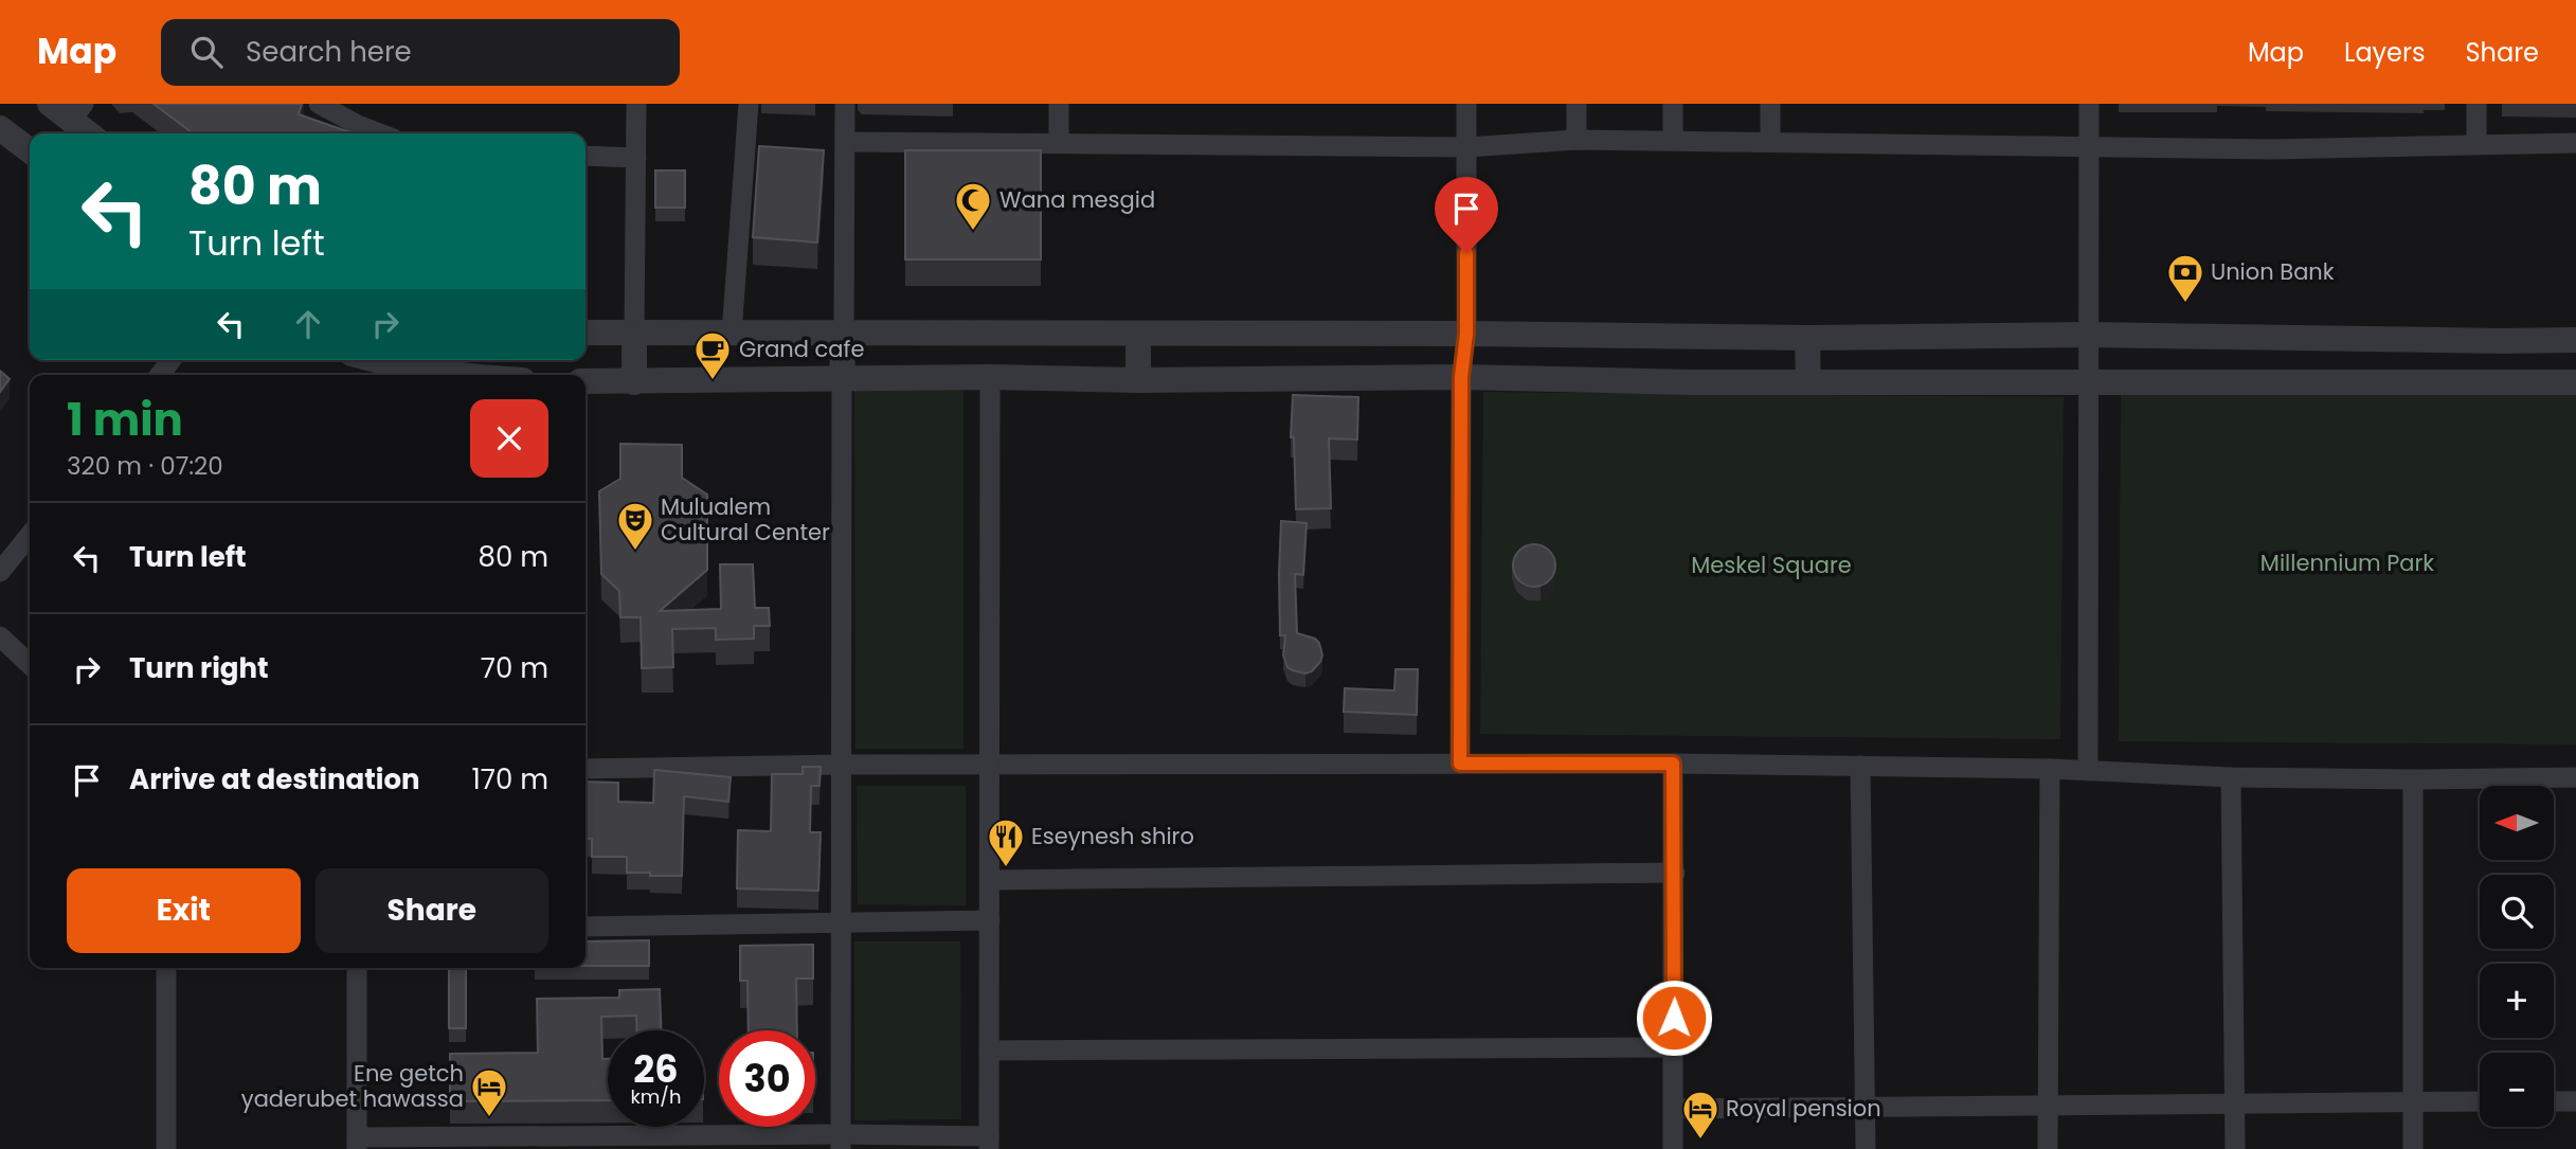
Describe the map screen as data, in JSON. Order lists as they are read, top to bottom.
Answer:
{
  "parks": ["Millennium Park", "Meskel Square"],
  "places": {
    "mosque": ["Wana mesgid"],
    "bank": ["Union Bank"],
    "cafe": ["Grand cafe"],
    "theatre": ["Mulualem Cultural Center"],
    "restaurant": ["Eseynesh shiro"],
    "hotel": ["Ene getch yaderubet hawassa", "Royal pension"]
  },
  "north": "left",
  "page": {
    "header": "Map",
    "search": "Search here",
    "nav": ["Map", "Layers", "Share"],
    "turn": ["80 m", "Turn left"],
    "heading": ["1 min", "320 m · 07:20"],
    "list": [
      {
        "name": "Turn left",
        "value": "80 m"
      },
      {
        "name": "Turn right",
        "value": "70 m"
      },
      {
        "name": "Arrive at destination",
        "value": "170 m"
      }
    ],
    "map_buttons": ["+", "−"],
    "buttons": ["Exit", "Share"],
    "speed": "26 km/h",
    "limit": "30"
  }
}
